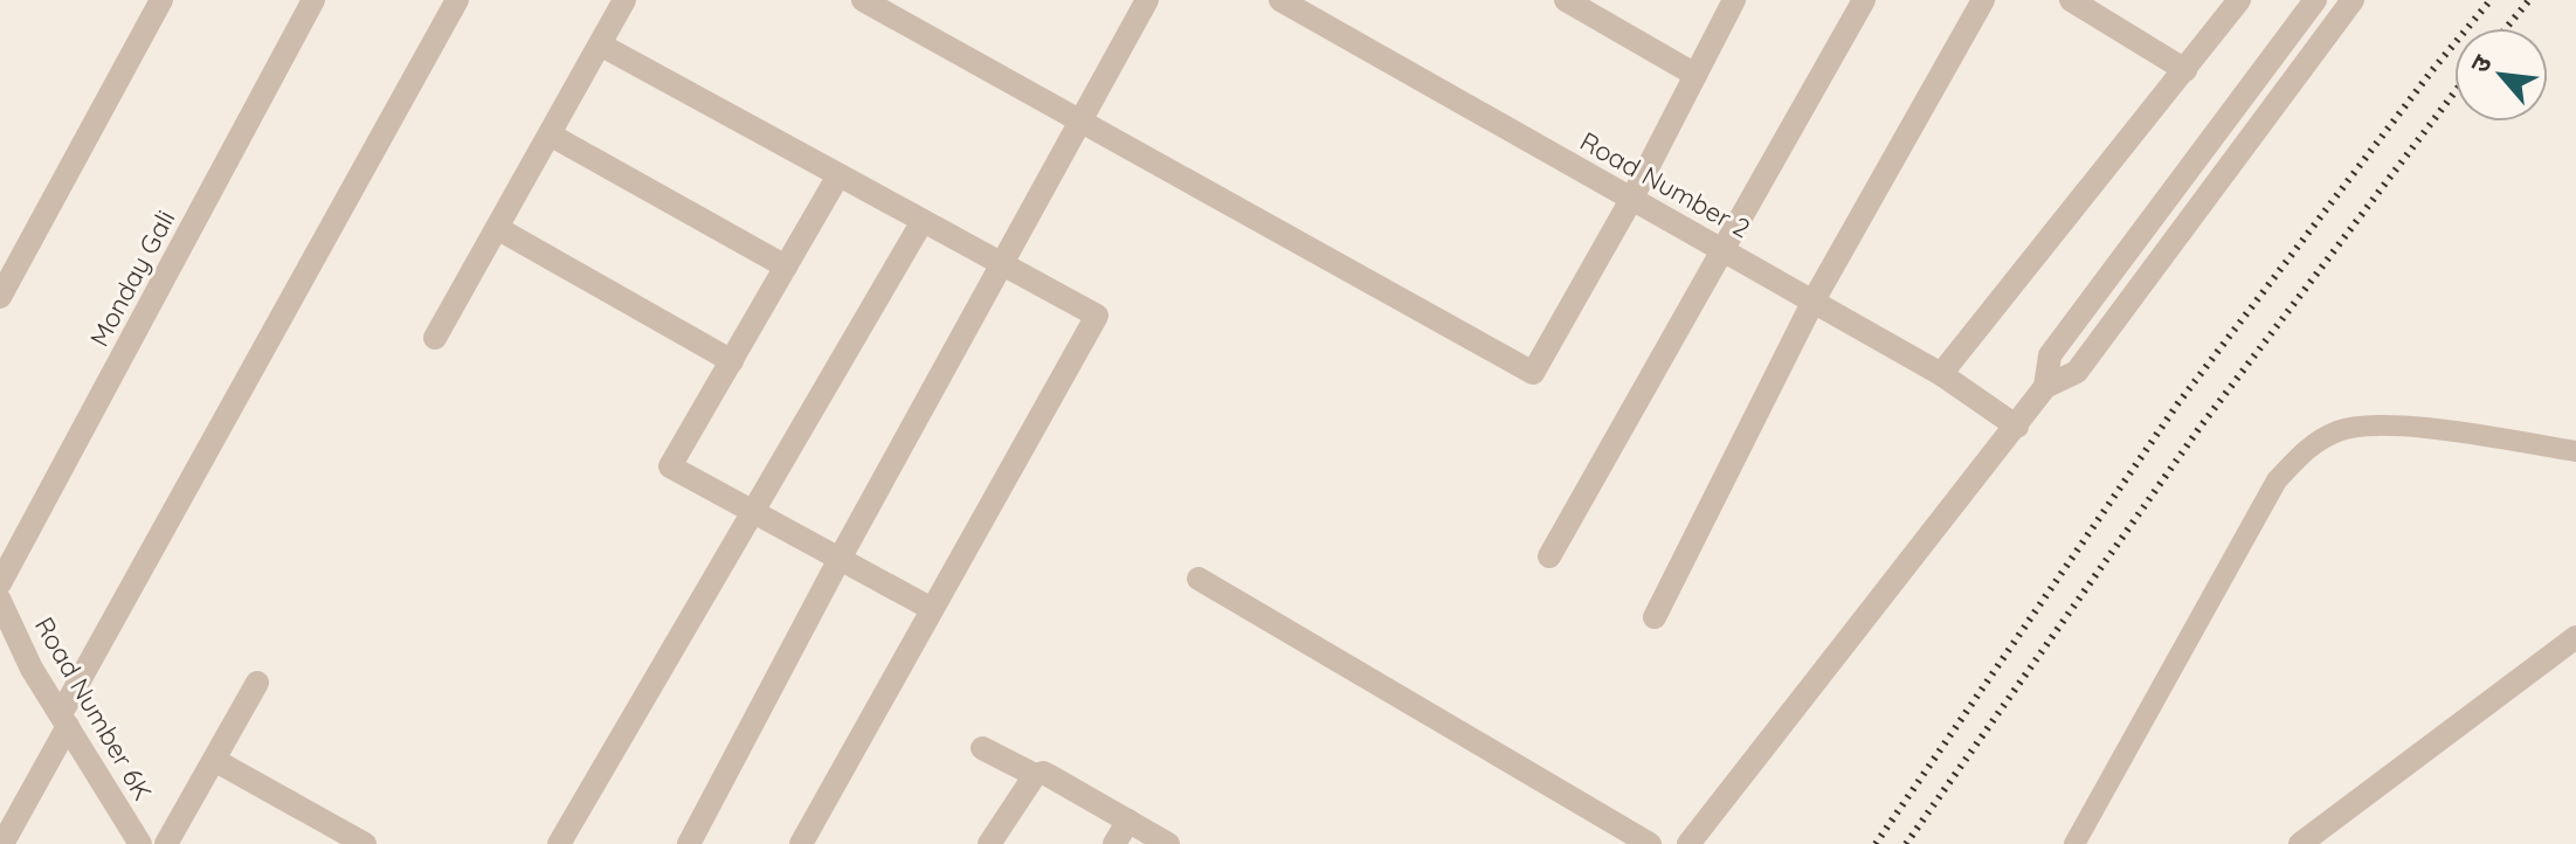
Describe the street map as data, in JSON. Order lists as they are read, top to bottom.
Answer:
{
  "streets": {
    "street": ["Road Number 2", "Monday Gali", "Road Number 6K"]
  },
  "north": "top left"
}
